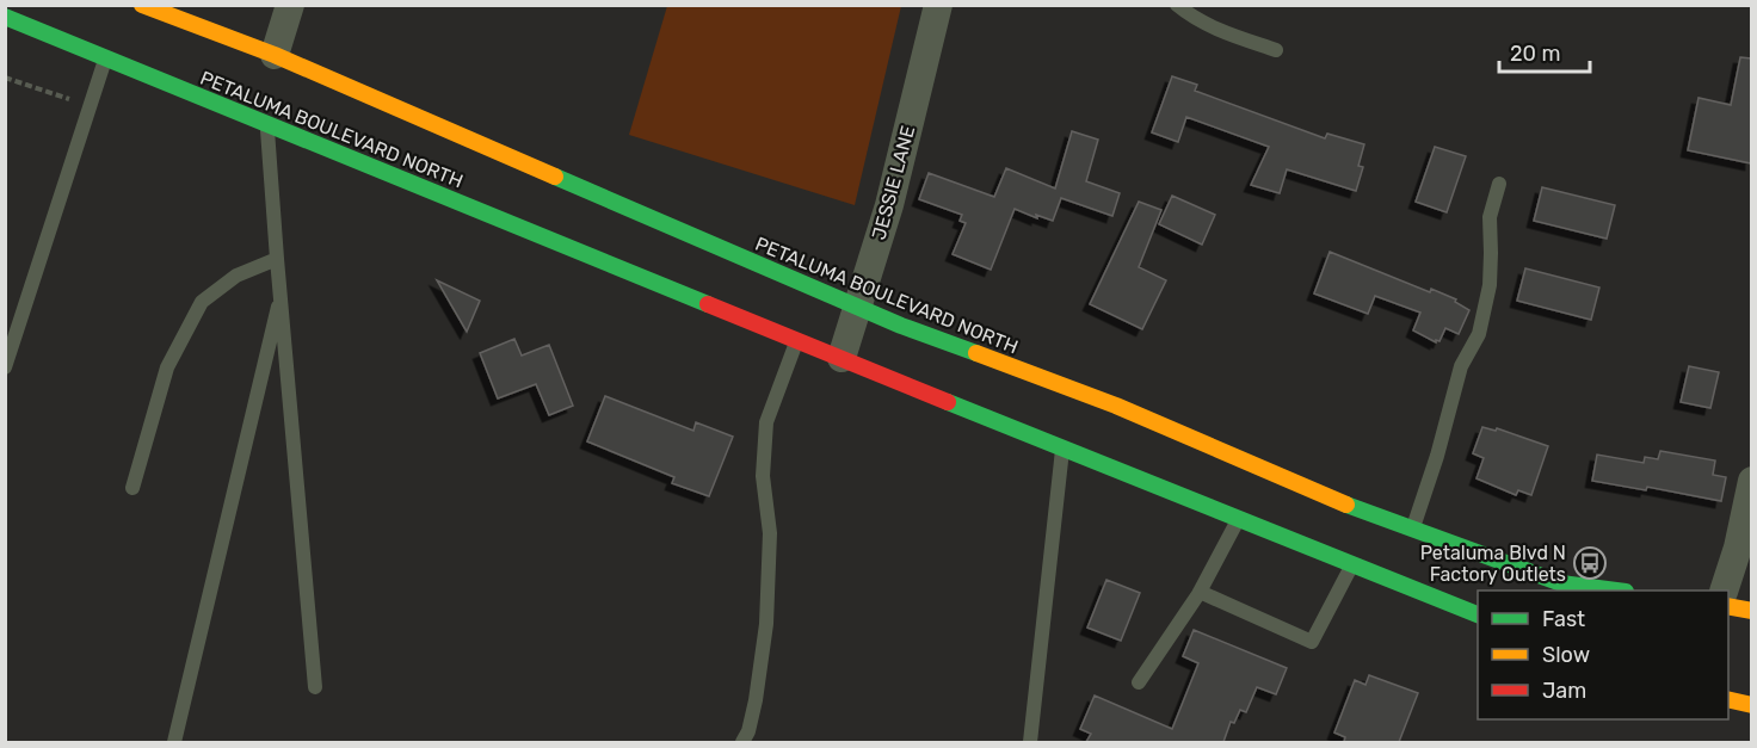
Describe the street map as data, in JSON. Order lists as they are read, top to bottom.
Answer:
{
  "streets": {
    "main road": ["PETALUMA BOULEVARD NORTH"],
    "street": ["JESSIE LANE"]
  },
  "crossings": [
    ["PETALUMA BOULEVARD NORTH", "JESSIE LANE"]
  ],
  "places": {
    "bus stop": ["Petaluma Blvd N Factory Outlets"]
  },
  "legend": ["Fast", "Slow", "Jam"],
  "scale_bar": "20 m"
}
